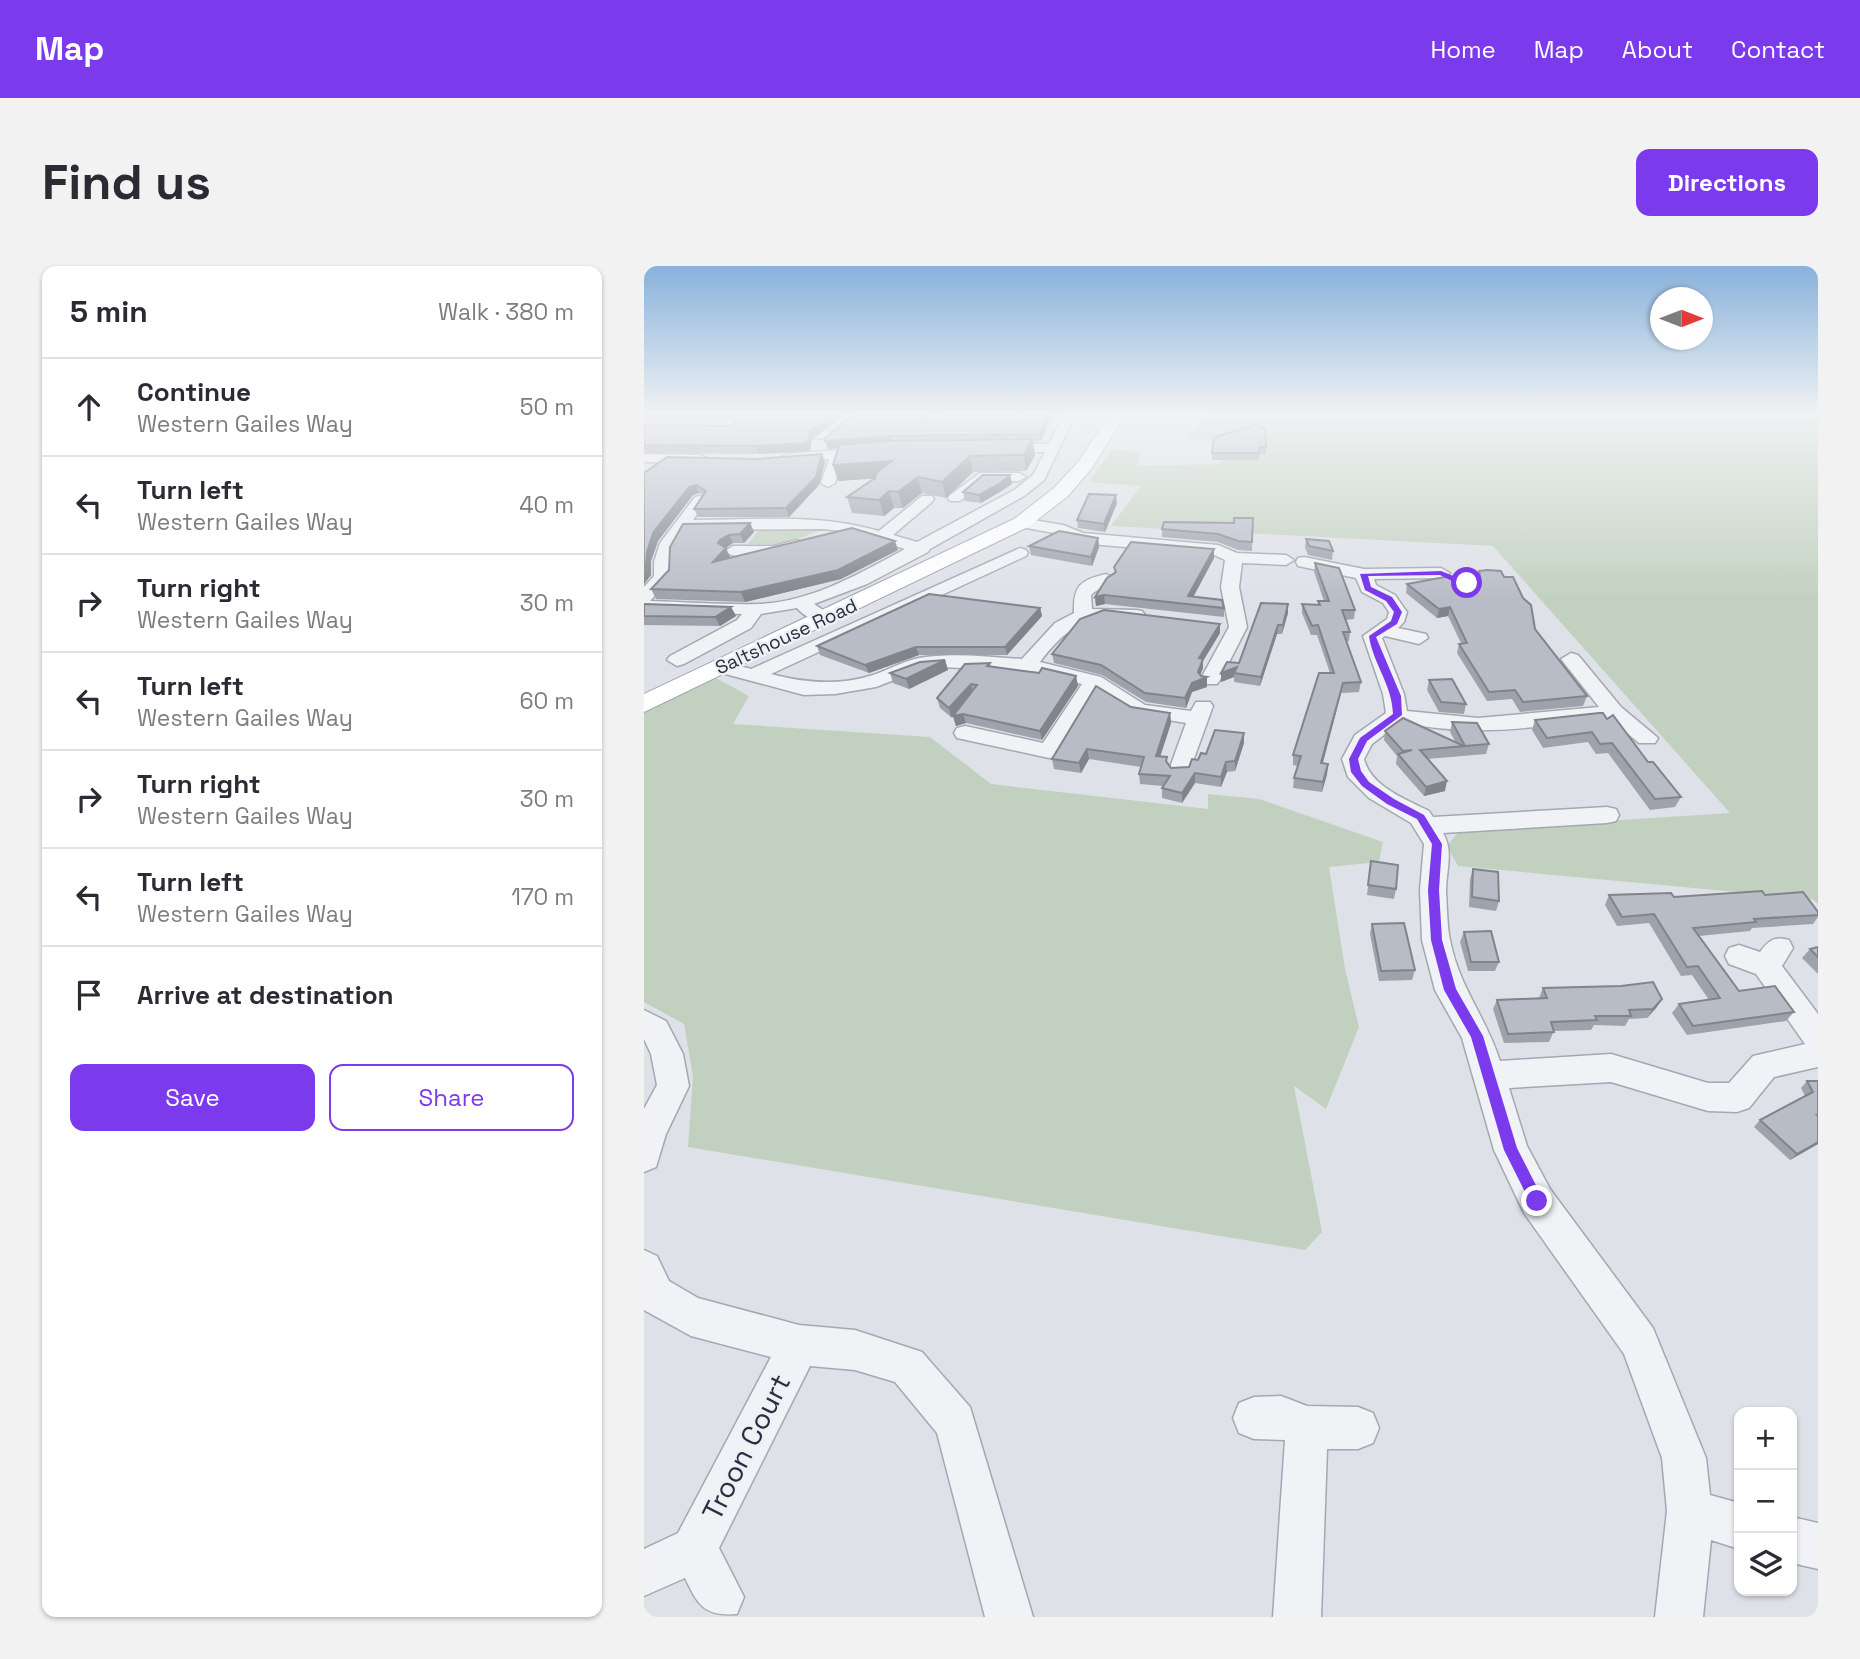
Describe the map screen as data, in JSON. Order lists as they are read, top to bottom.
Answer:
{
  "streets": {
    "main road": ["Saltshouse Road"],
    "street": ["Troon Court"]
  },
  "north": "right",
  "page": {
    "header": "Map",
    "nav": [
      "Home",
      "Map",
      "About",
      "Contact"
    ],
    "buttons": [
      "Directions",
      ["Save", "Share"]
    ],
    "title": "Find us",
    "heading": ["5 min", "Walk · 380 m"],
    "list": [
      ["Continue", "Western Gailes Way", "50 m"],
      ["Turn left", "Western Gailes Way", "40 m"],
      ["Turn right", "Western Gailes Way", "30 m"],
      ["Turn left", "Western Gailes Way", "60 m"],
      ["Turn right", "Western Gailes Way", "30 m"],
      ["Turn left", "Western Gailes Way", "170 m"],
      "Arrive at destination"
    ],
    "map_buttons": ["+", "−"]
  }
}
